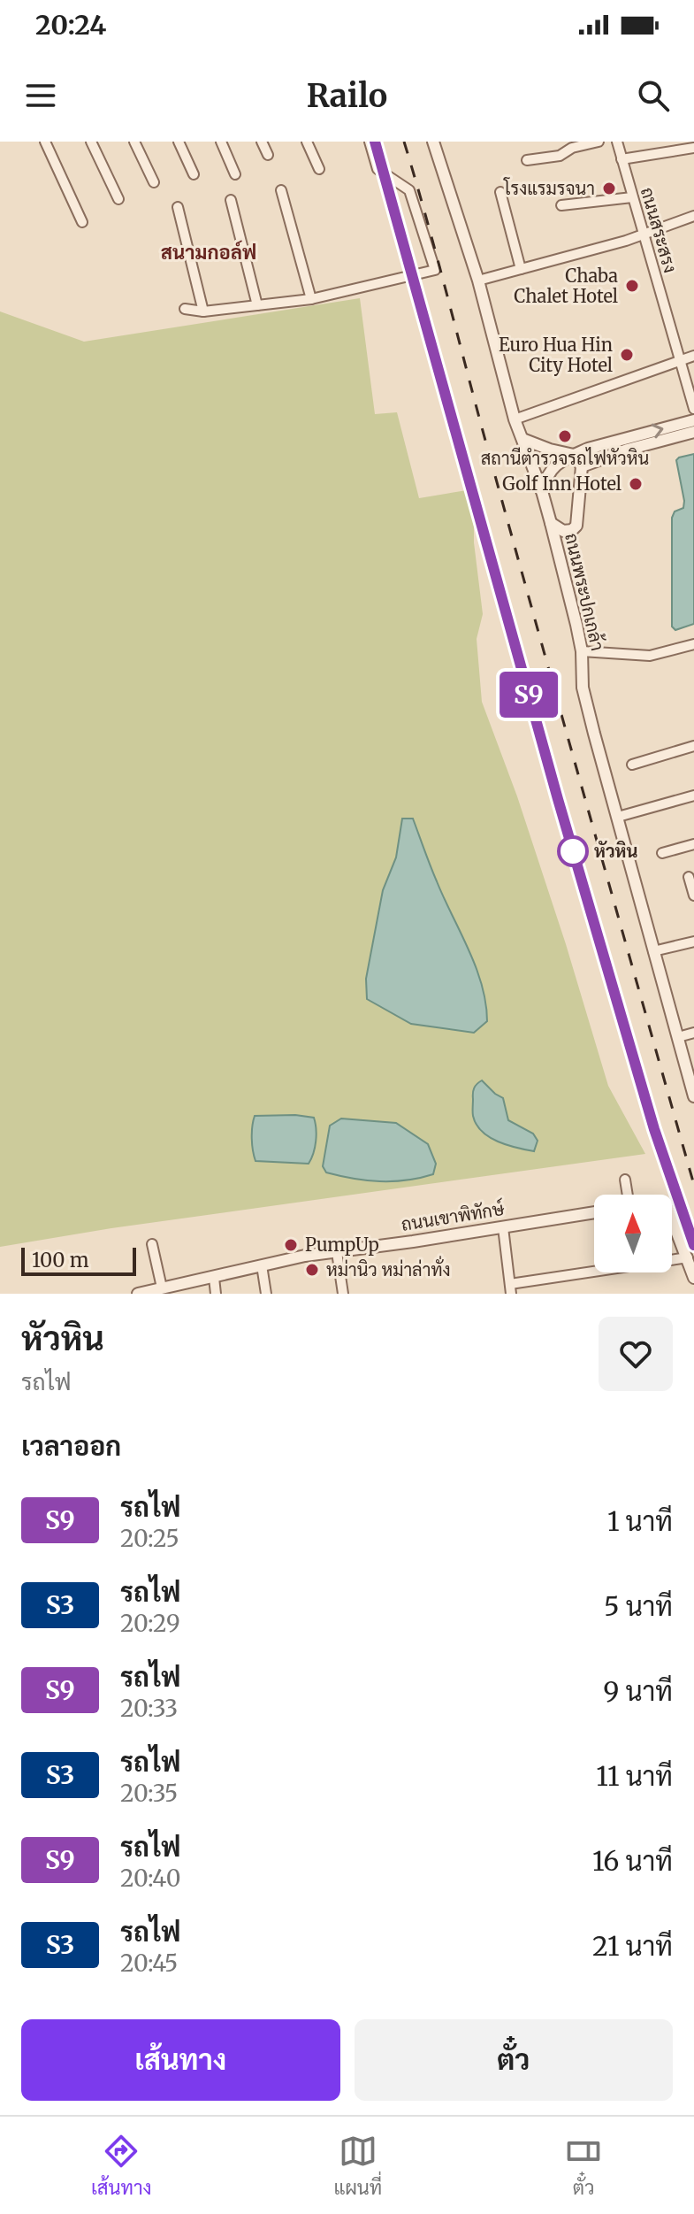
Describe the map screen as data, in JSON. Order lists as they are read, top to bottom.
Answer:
{
  "streets": {
    "street": ["ถนนสระสรง", "ถนนพระปกเกล้า", "ถนนเขาพิทักษ์"]
  },
  "districts": ["สนามกอล์ฟ"],
  "places": [
    "โรงแรมรจนา",
    "Chaba Chalet Hotel",
    "Euro Hua Hin City Hotel",
    "สถานีตำรวจรถไฟหัวหิน",
    "Golf Inn Hotel",
    "หัวหิน",
    "PumpUp",
    "หม่านิว หม่าล่าทั่ง"
  ],
  "scale_bar": "100 m",
  "north": "top",
  "page": {
    "status": "20:24",
    "header": "Railo",
    "on_map": "S9",
    "scale": "100 m",
    "heading": [
      ["หัวหิน", "รถไฟ"],
      "เวลาออก"
    ],
    "list": [
      {
        "mark": "S9",
        "name": "รถไฟ",
        "note": "20:25",
        "value": "1 นาที"
      },
      {
        "mark": "S3",
        "name": "รถไฟ",
        "note": "20:29",
        "value": "5 นาที"
      },
      {
        "mark": "S9",
        "name": "รถไฟ",
        "note": "20:33",
        "value": "9 นาที"
      },
      {
        "mark": "S3",
        "name": "รถไฟ",
        "note": "20:35",
        "value": "11 นาที"
      },
      {
        "mark": "S9",
        "name": "รถไฟ",
        "note": "20:40",
        "value": "16 นาที"
      },
      {
        "mark": "S3",
        "name": "รถไฟ",
        "note": "20:45",
        "value": "21 นาที"
      }
    ],
    "buttons": ["เส้นทาง", "ตั๋ว"],
    "tabs": ["เส้นทาง", "แผนที่", "ตั๋ว"]
  }
}
